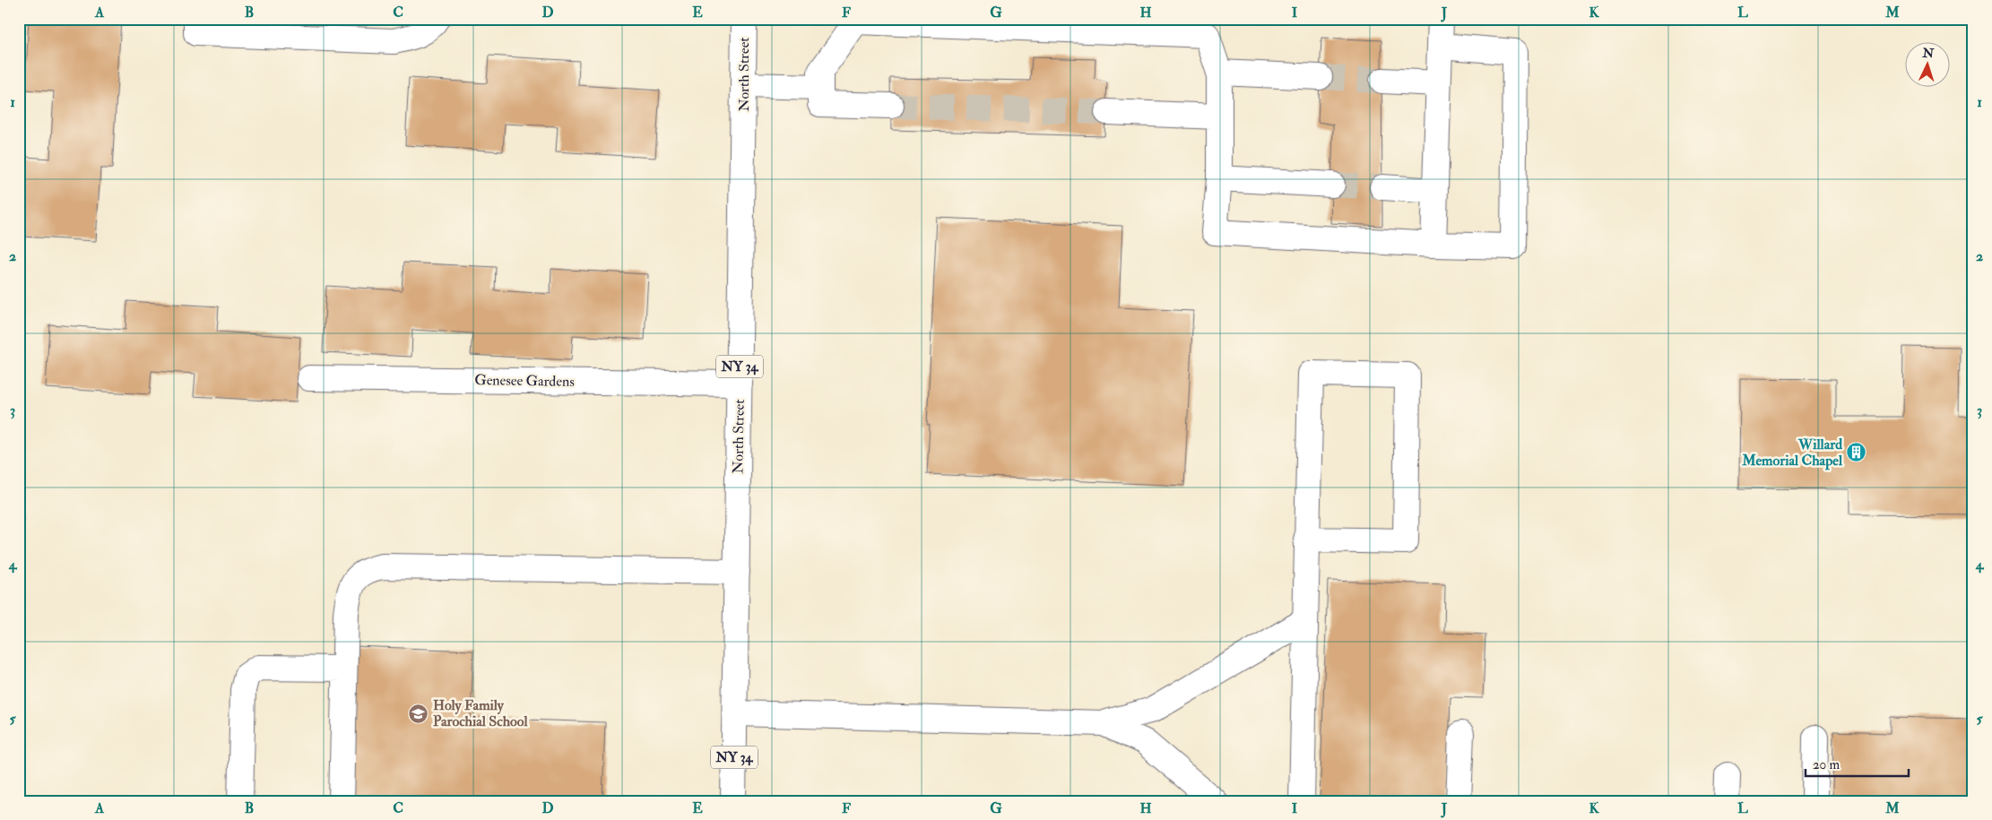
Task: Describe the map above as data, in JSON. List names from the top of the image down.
{
  "streets": {
    "main road": ["North Street", "NY 34", "Genesee Gardens"]
  },
  "crossings": [
    ["North Street", "Genesee Gardens"]
  ],
  "places": {
    "building": ["Willard Memorial Chapel"],
    "school or university": ["Holy Family Parochial School"]
  },
  "scale_bar": "20 m",
  "north": "top",
  "grid": {
    "columns": [
      "A",
      "B",
      "C",
      "D",
      "E",
      "F",
      "G",
      "H",
      "I",
      "J",
      "K",
      "L",
      "M"
    ],
    "rows": [
      "1",
      "2",
      "3",
      "4",
      "5"
    ]
  }
}
